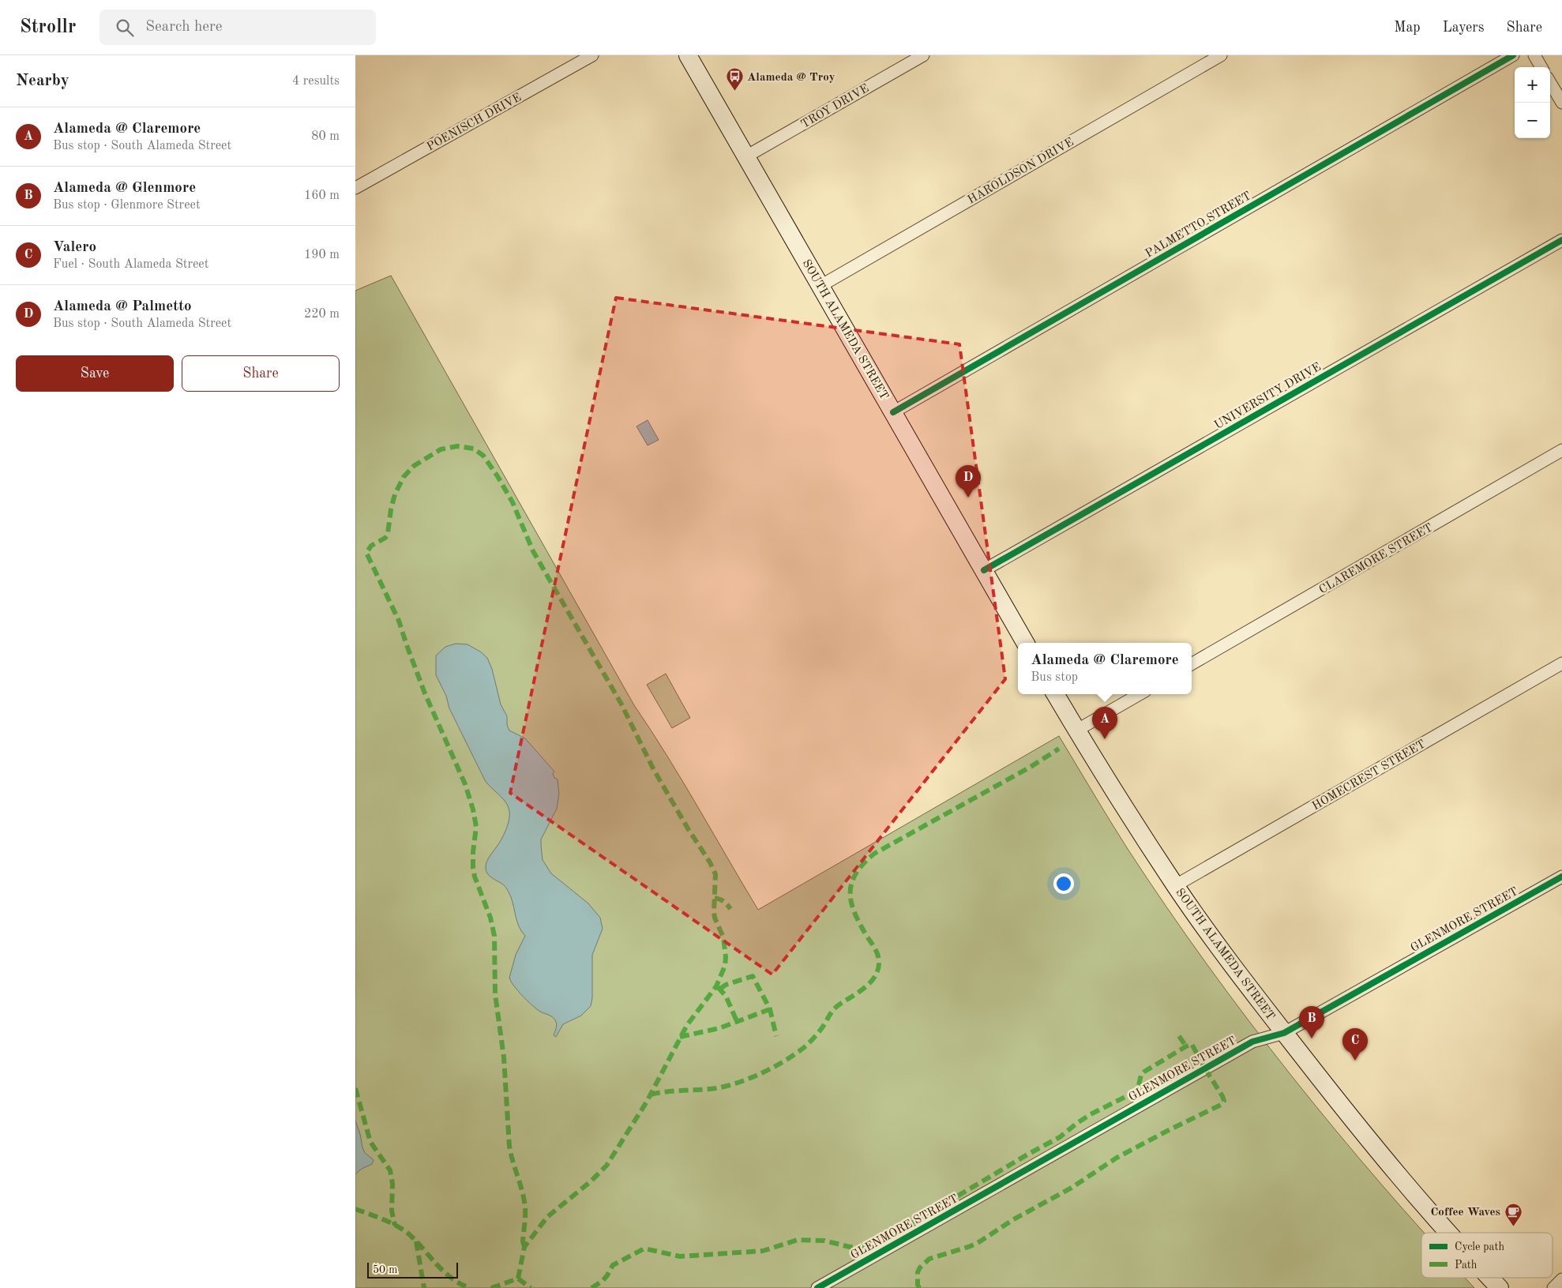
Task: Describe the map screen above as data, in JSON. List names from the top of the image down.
{
  "streets": {
    "main road": ["SOUTH ALAMEDA STREET"],
    "street": [
      "TROY DRIVE",
      "POENISCH DRIVE",
      "HAROLDSON DRIVE",
      "PALMETTO STREET",
      "UNIVERSITY DRIVE",
      "CLAREMORE STREET",
      "HOMECREST STREET",
      "GLENMORE STREET"
    ]
  },
  "crossings": [
    ["TROY DRIVE", "SOUTH ALAMEDA STREET"],
    ["HAROLDSON DRIVE", "SOUTH ALAMEDA STREET"],
    ["PALMETTO STREET", "SOUTH ALAMEDA STREET"],
    ["SOUTH ALAMEDA STREET", "UNIVERSITY DRIVE"],
    ["SOUTH ALAMEDA STREET", "HOMECREST STREET"],
    ["SOUTH ALAMEDA STREET", "GLENMORE STREET"]
  ],
  "places": {
    "bus stop": ["Alameda @ Troy"],
    "cafe": ["Coffee Waves"]
  },
  "legend": ["Cycle path", "Path"],
  "scale_bar": "50 m",
  "page": {
    "header": "Strollr",
    "search": "Search here",
    "nav": ["Map", "Layers", "Share"],
    "heading": ["Nearby", "4 results"],
    "map_buttons": ["+", "−"],
    "list": [
      {
        "mark": "A",
        "name": "Alameda @ Claremore",
        "note": "Bus stop · South Alameda Street",
        "value": "80 m"
      },
      {
        "mark": "B",
        "name": "Alameda @ Glenmore",
        "note": "Bus stop · Glenmore Street",
        "value": "160 m"
      },
      {
        "mark": "C",
        "name": "Valero",
        "note": "Fuel · South Alameda Street",
        "value": "190 m"
      },
      {
        "mark": "D",
        "name": "Alameda @ Palmetto",
        "note": "Bus stop · South Alameda Street",
        "value": "220 m"
      }
    ],
    "buttons": ["Save", "Share"],
    "pins": [
      "D",
      "A",
      "B",
      "C"
    ],
    "popup": ["Alameda @ Claremore", "Bus stop"],
    "scale": "50 m"
  }
}
